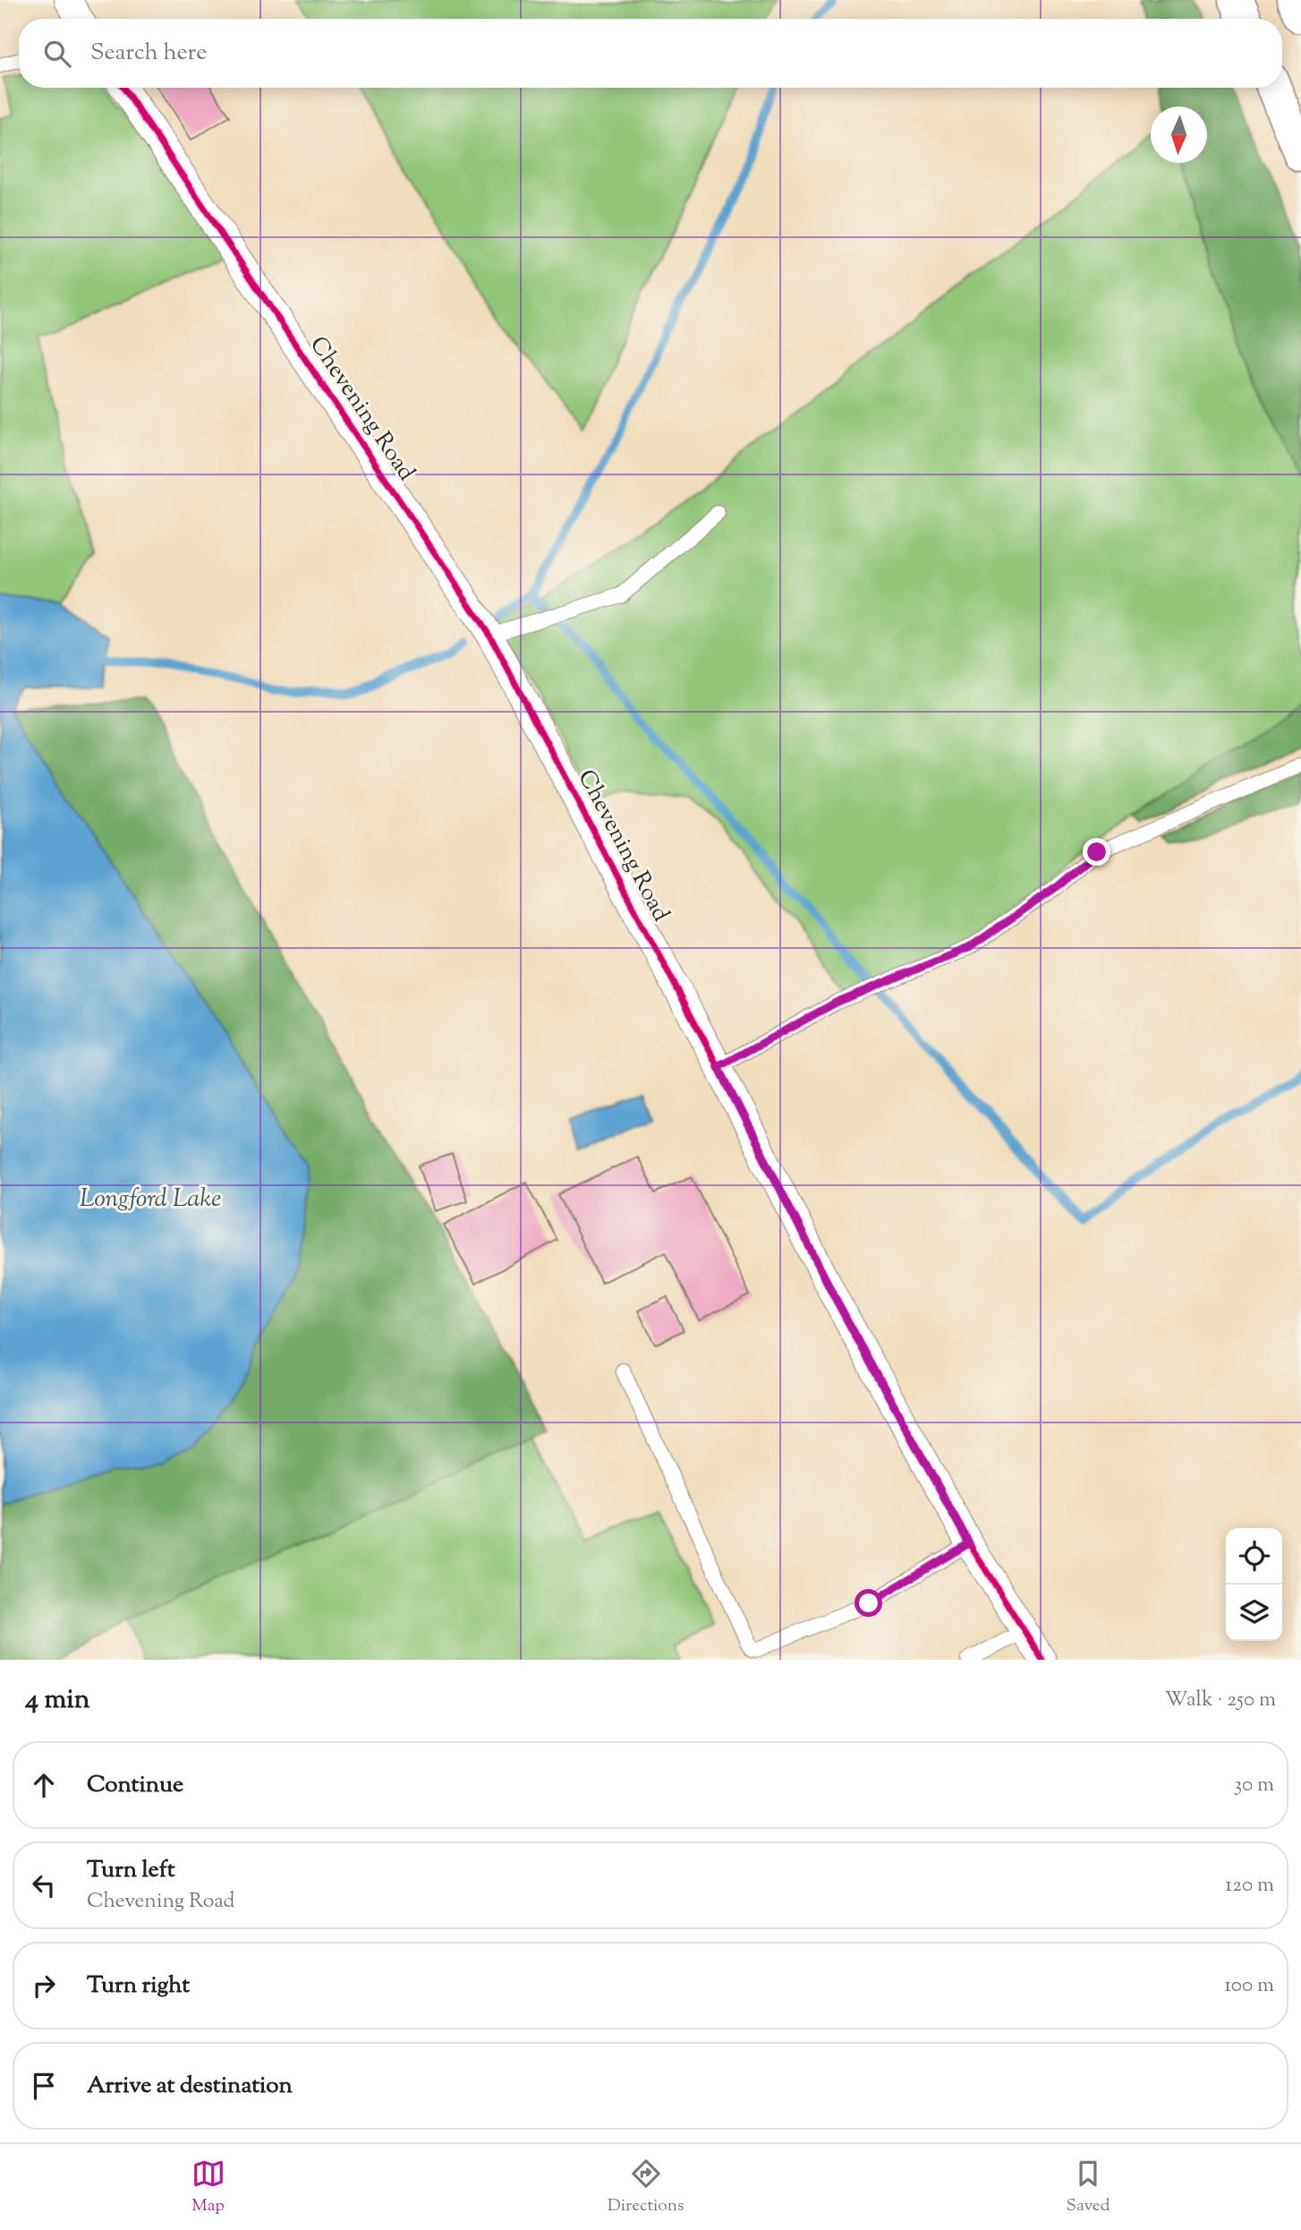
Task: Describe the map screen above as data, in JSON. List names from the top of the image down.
{
  "streets": {
    "street": ["Chevening Road"]
  },
  "water": ["Longford Lake"],
  "north": "bottom",
  "page": {
    "search": "Search here",
    "heading": ["4 min", "Walk · 250 m"],
    "list": [
      ["Continue", "30 m"],
      ["Turn left", "Chevening Road", "120 m"],
      ["Turn right", "100 m"],
      "Arrive at destination"
    ],
    "nav": ["Map", "Directions", "Saved"]
  }
}
